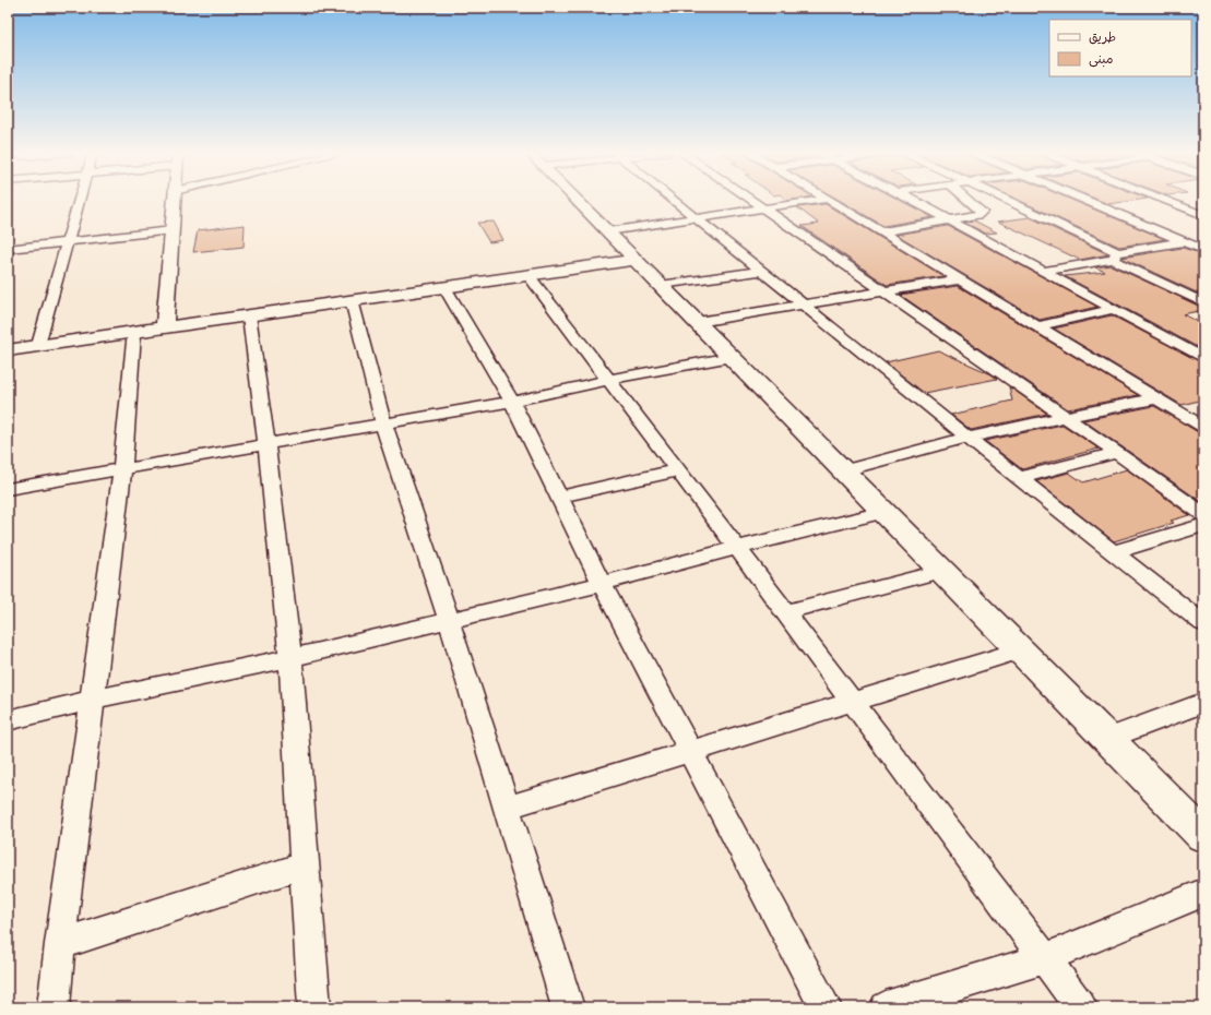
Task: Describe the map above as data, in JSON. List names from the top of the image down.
{
  "legend": ["طريق", "مبنى"]
}
